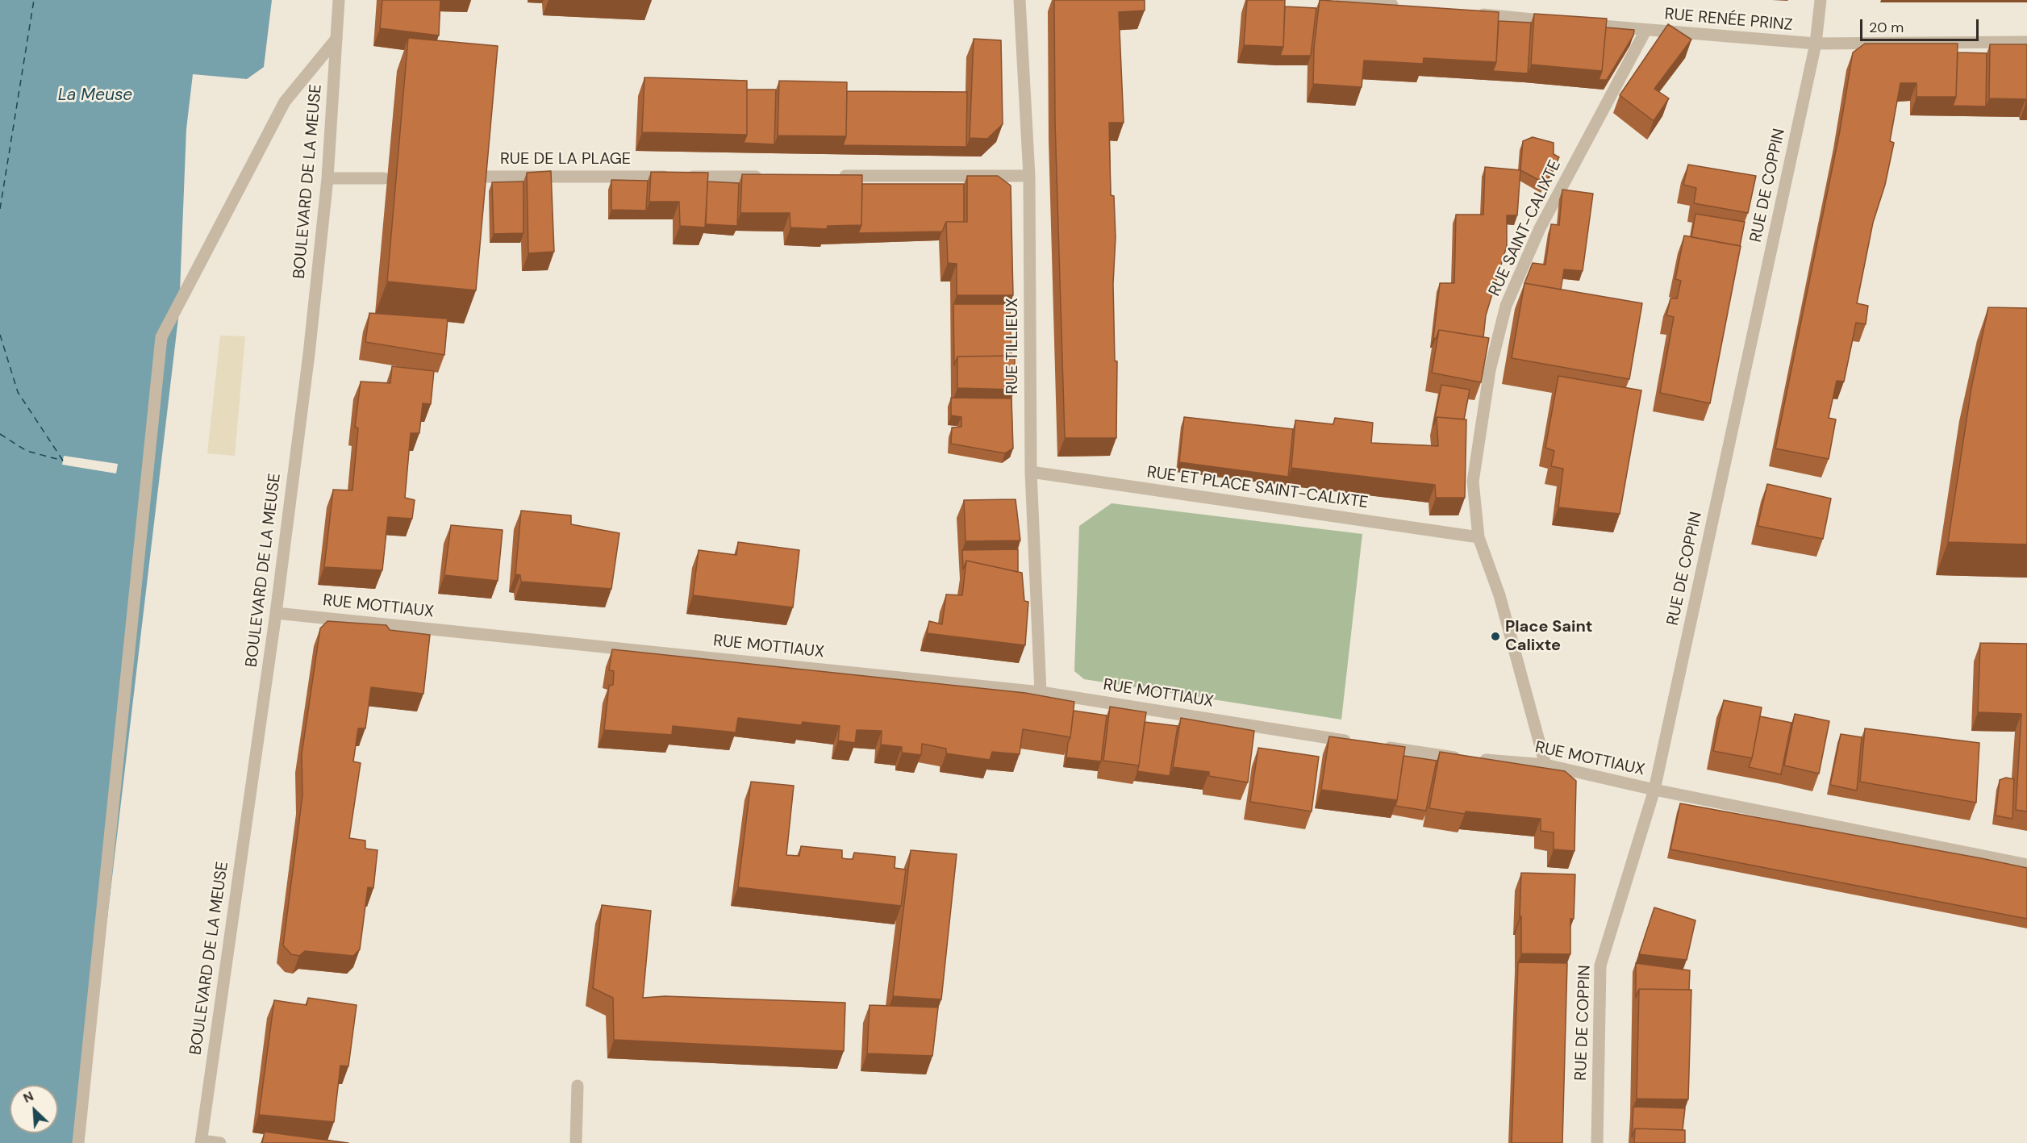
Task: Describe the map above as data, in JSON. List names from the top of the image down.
{
  "streets": {
    "street": [
      "RUE RENÉE PRINZ",
      "RUE DE LA PLAGE",
      "BOULEVARD DE LA MEUSE",
      "RUE DE COPPIN",
      "RUE SAINT-CALIXTE",
      "RUE TILLIEUX",
      "RUE ET PLACE SAINT-CALIXTE",
      "RUE MOTTIAUX"
    ]
  },
  "crossings": [
    ["RUE RENÉE PRINZ", "RUE DE COPPIN"],
    ["RUE RENÉE PRINZ", "RUE SAINT-CALIXTE"],
    ["BOULEVARD DE LA MEUSE", "RUE MOTTIAUX"],
    ["RUE DE COPPIN", "RUE MOTTIAUX"],
    ["RUE SAINT-CALIXTE", "RUE ET PLACE SAINT-CALIXTE"],
    ["RUE SAINT-CALIXTE", "RUE MOTTIAUX"],
    ["RUE TILLIEUX", "RUE ET PLACE SAINT-CALIXTE"],
    ["RUE TILLIEUX", "RUE MOTTIAUX"]
  ],
  "water": ["La Meuse"],
  "places": ["Place Saint Calixte"],
  "scale_bar": "20 m",
  "north": "top left"
}
